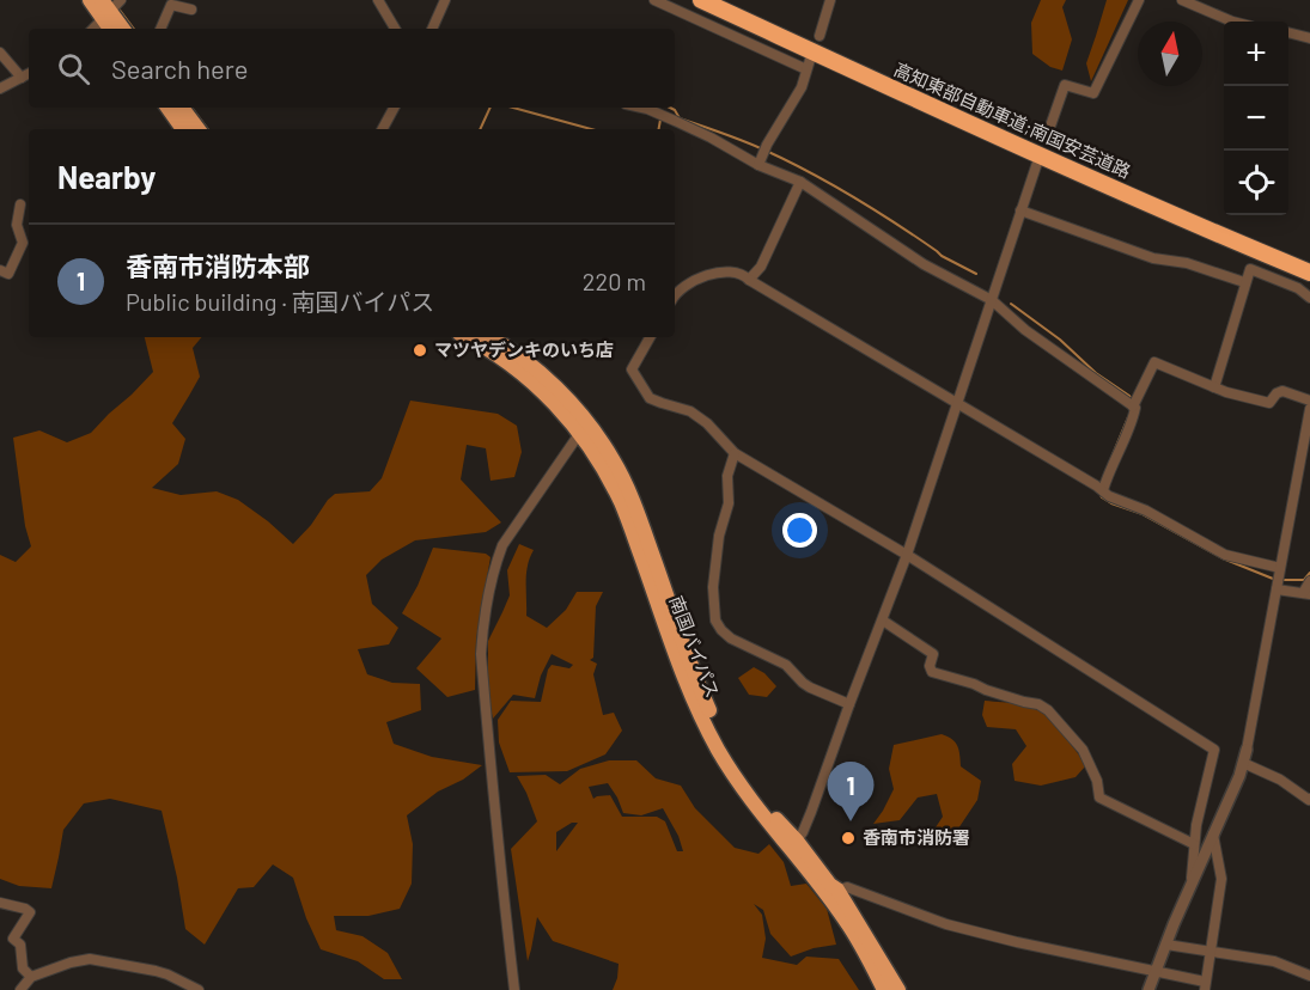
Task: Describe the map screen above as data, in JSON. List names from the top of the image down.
{
  "streets": {
    "highway": ["高知東部自動車道;南国安芸道路", "南国バイパス"]
  },
  "places": ["マツヤデンキのいち店", "香南市消防署"],
  "north": "top",
  "page": {
    "map_buttons": ["+", "−"],
    "search": "Search here",
    "heading": "Nearby",
    "list": [
      {
        "mark": "1",
        "name": "香南市消防本部",
        "note": "Public building · 南国バイパス",
        "value": "220 m"
      }
    ],
    "pins": "1"
  }
}
